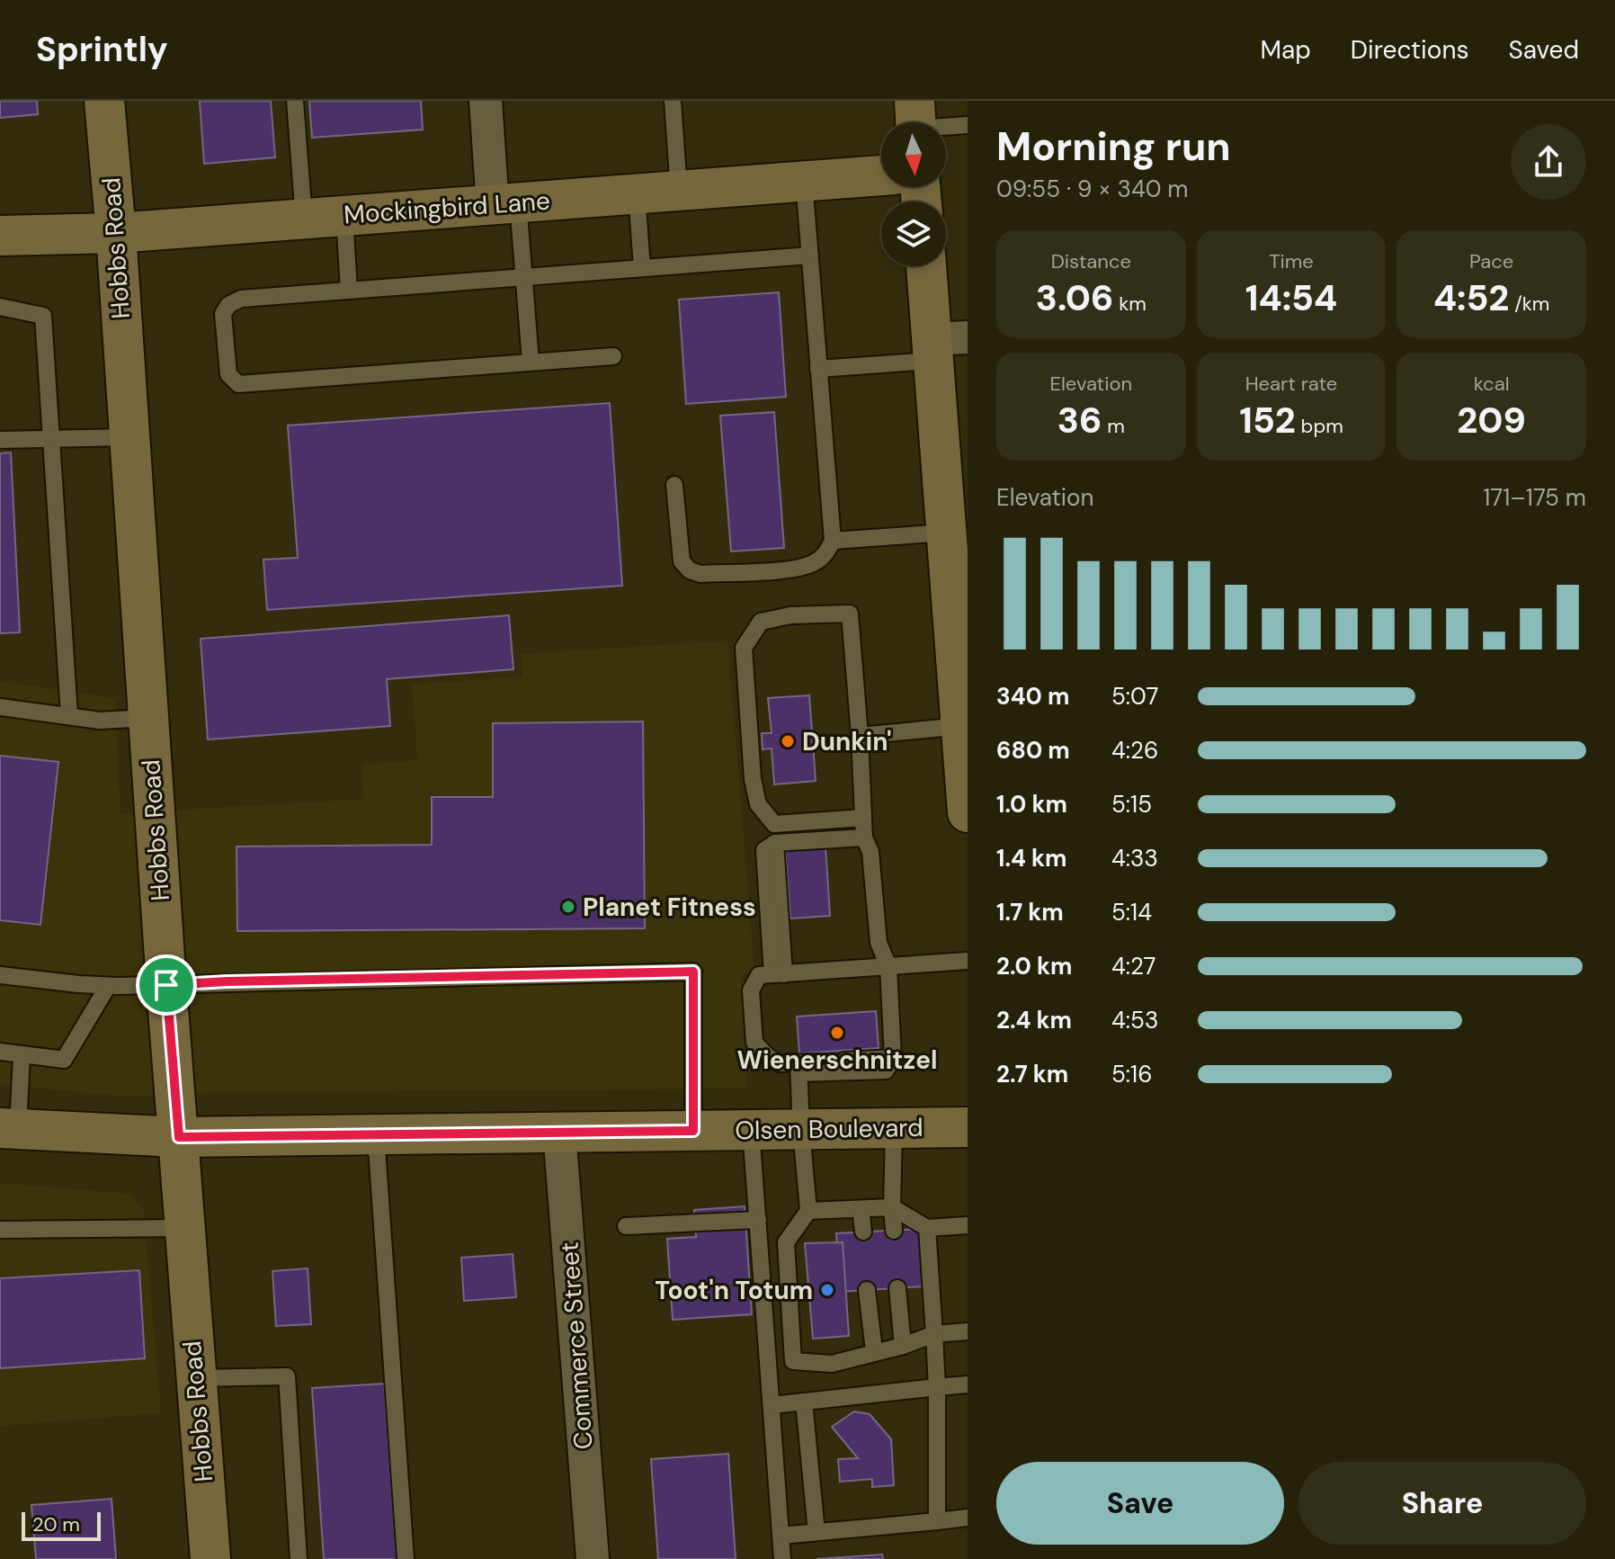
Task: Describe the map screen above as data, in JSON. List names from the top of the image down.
{
  "streets": {
    "street": [
      "Mockingbird Lane",
      "Hobbs Road",
      "Olsen Boulevard",
      "Commerce Street"
    ]
  },
  "crossings": [
    ["Mockingbird Lane", "Hobbs Road"],
    ["Hobbs Road", "Olsen Boulevard"],
    ["Olsen Boulevard", "Commerce Street"]
  ],
  "places": [
    "Dunkin'",
    "Planet Fitness",
    "Wienerschnitzel",
    "Toot'n Totum"
  ],
  "scale_bar": "20 m",
  "north": "bottom",
  "page": {
    "header": "Sprintly",
    "nav": ["Map", "Directions", "Saved"],
    "heading": ["Morning run", "09:55 · 9 × 340 m"],
    "stats": [
      ["Distance", "3.06 km"],
      ["Time", "14:54"],
      ["Pace", "4:52 /km"],
      ["Elevation", "36 m"],
      ["Heart rate", "152 bpm"],
      ["kcal", "209"]
    ],
    "chart": ["Elevation", "171–175 m"],
    "list": [
      {
        "name": "340 m",
        "note": "5:07"
      },
      {
        "name": "680 m",
        "note": "4:26"
      },
      {
        "name": "1.0 km",
        "note": "5:15"
      },
      {
        "name": "1.4 km",
        "note": "4:33"
      },
      {
        "name": "1.7 km",
        "note": "5:14"
      },
      {
        "name": "2.0 km",
        "note": "4:27"
      },
      {
        "name": "2.4 km",
        "note": "4:53"
      },
      {
        "name": "2.7 km",
        "note": "5:16"
      }
    ],
    "buttons": ["Save", "Share"],
    "scale": "20 m"
  }
}
